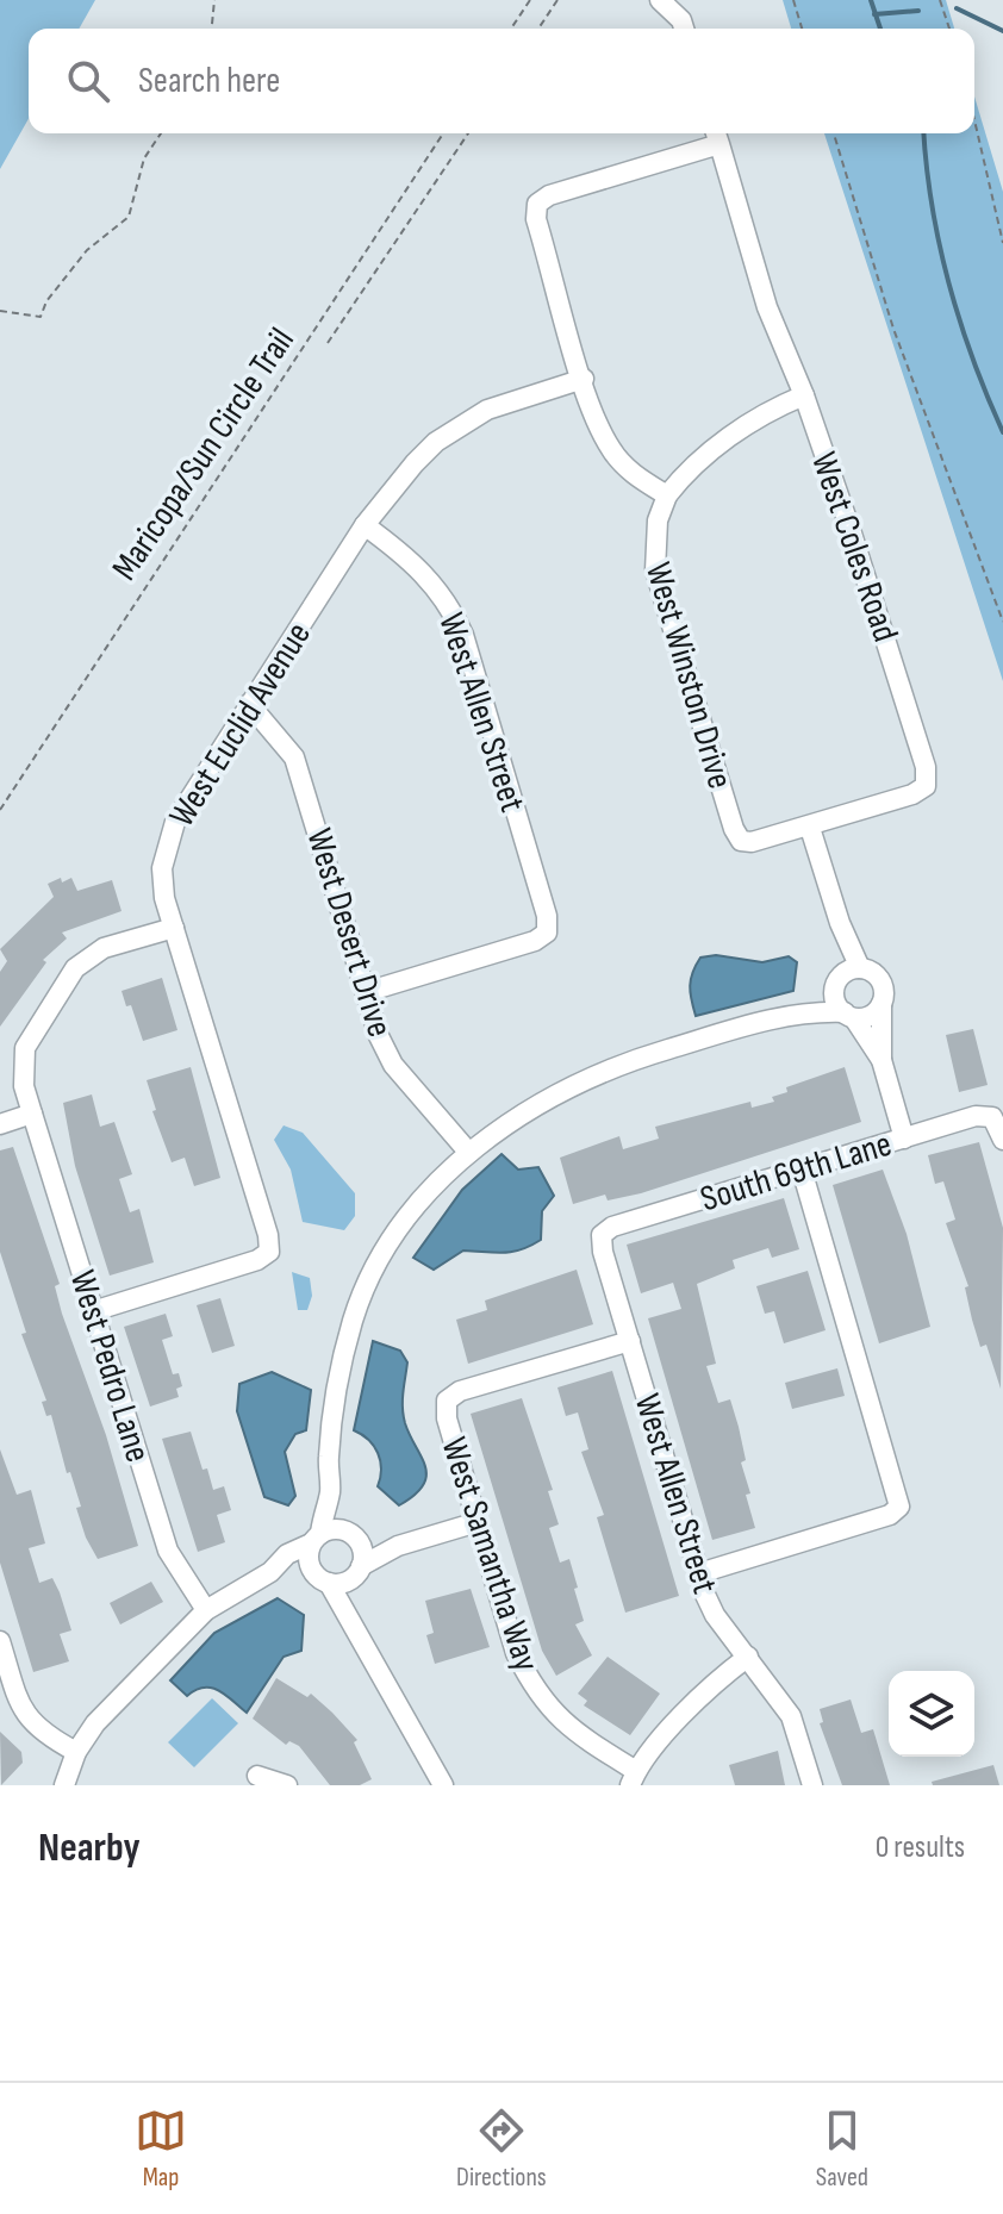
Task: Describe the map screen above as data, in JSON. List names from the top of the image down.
{
  "streets": {
    "street": [
      "West Coles Road",
      "West Winston Drive",
      "West Allen Street",
      "West Euclid Avenue",
      "West Desert Drive",
      "South 69th Lane",
      "West Pedro Lane",
      "West Samantha Way"
    ],
    "path": ["Maricopa/Sun Circle Trail"]
  },
  "crossings": [
    ["West Coles Road", "West Winston Drive"],
    ["West Allen Street", "West Euclid Avenue"],
    ["West Allen Street", "West Desert Drive"],
    ["West Allen Street", "South 69th Lane"],
    ["West Allen Street", "West Samantha Way"],
    ["West Euclid Avenue", "West Desert Drive"],
    ["West Euclid Avenue", "West Pedro Lane"]
  ],
  "page": {
    "search": "Search here",
    "heading": ["Nearby", "0 results"],
    "nav": ["Map", "Directions", "Saved"]
  }
}
